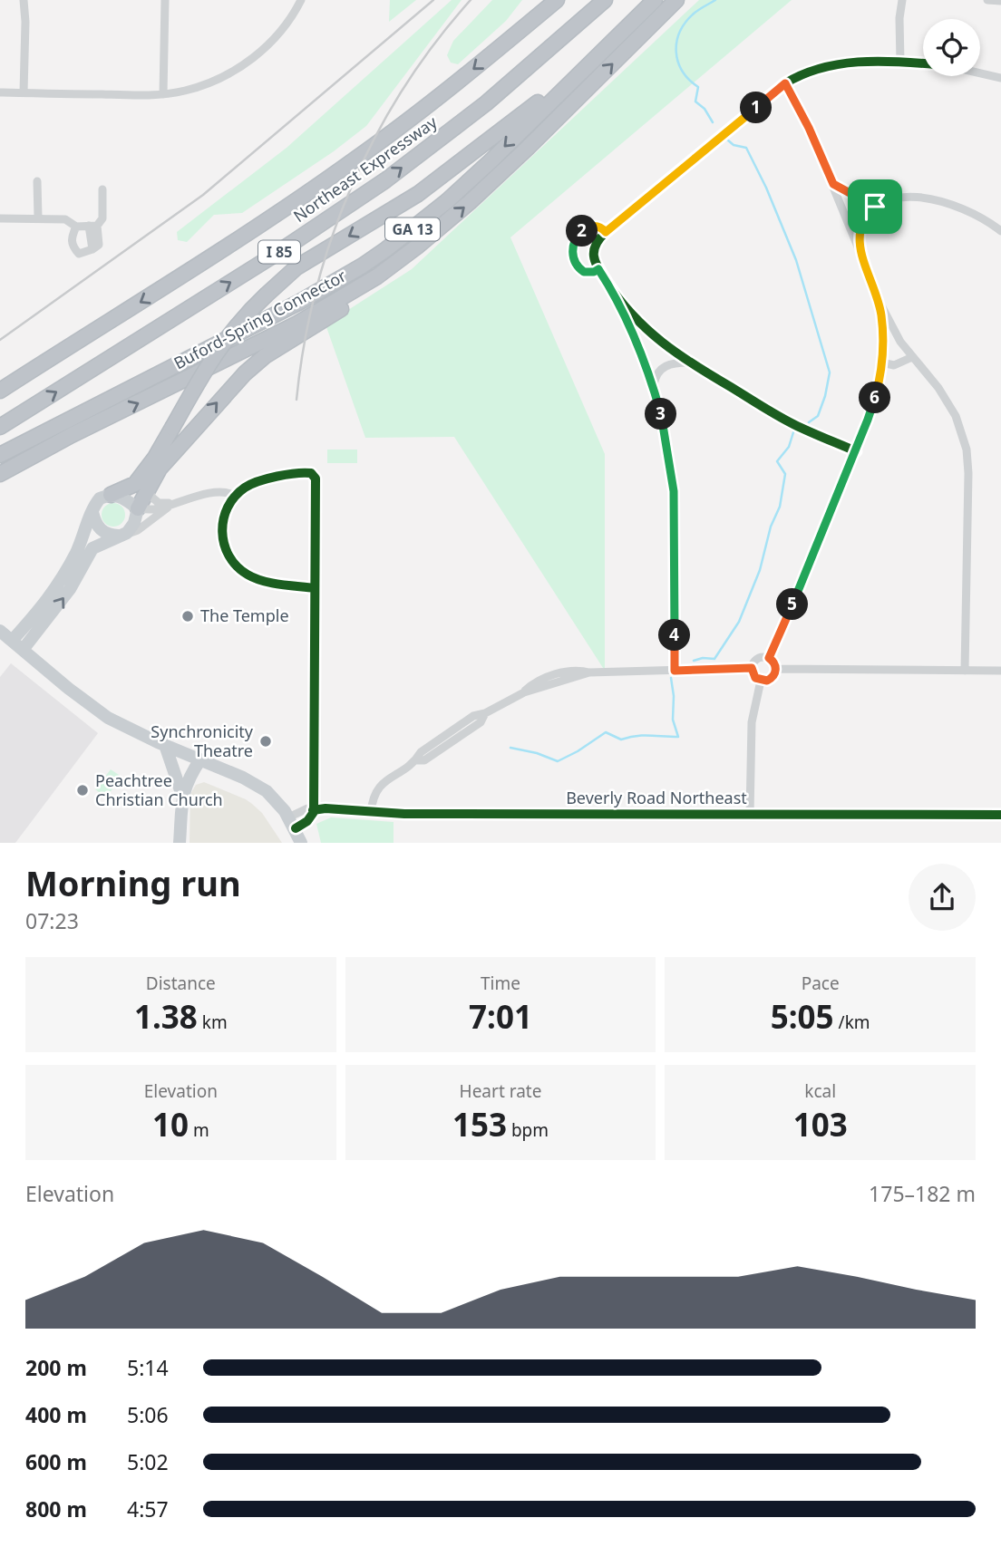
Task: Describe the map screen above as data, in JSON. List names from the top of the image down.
{
  "streets": {
    "highway": [
      "Northeast Expressway",
      "GA 13",
      "I 85",
      "Buford-Spring Connector"
    ],
    "street": ["Beverly Road Northeast"]
  },
  "places": ["The Temple", "Synchronicity Theatre", "Peachtree Christian Church"],
  "page": {
    "pins": [
      "1",
      "2",
      "6",
      "3",
      "5",
      "4"
    ],
    "heading": ["Morning run", "07:23"],
    "stats": [
      ["Distance", "1.38 km"],
      ["Time", "7:01"],
      ["Pace", "5:05 /km"],
      ["Elevation", "10 m"],
      ["Heart rate", "153 bpm"],
      ["kcal", "103"]
    ],
    "chart": ["Elevation", "175–182 m"],
    "list": [
      {
        "name": "200 m",
        "note": "5:14"
      },
      {
        "name": "400 m",
        "note": "5:06"
      },
      {
        "name": "600 m",
        "note": "5:02"
      },
      {
        "name": "800 m",
        "note": "4:57"
      }
    ]
  }
}
